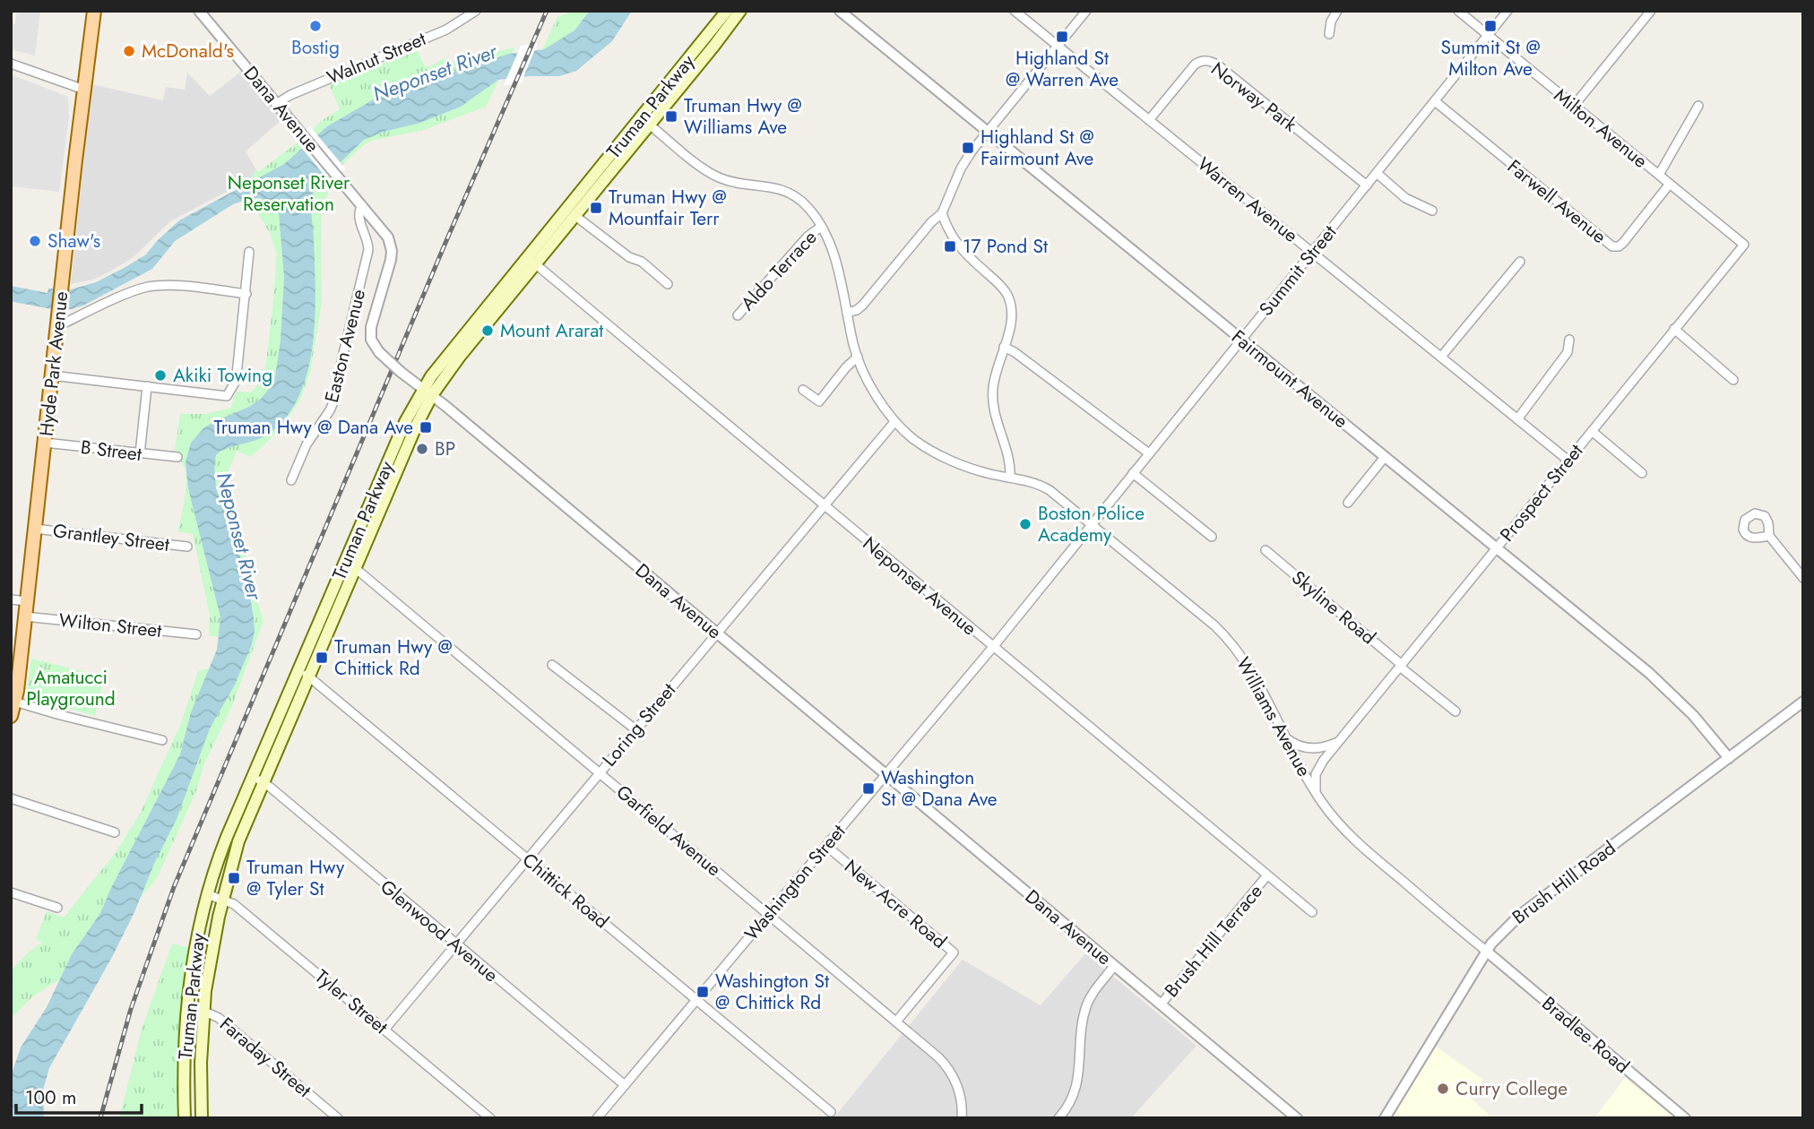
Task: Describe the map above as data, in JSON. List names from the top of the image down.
{
  "streets": {
    "main road": ["Truman Parkway", "Hyde Park Avenue"],
    "street": [
      "Walnut Street",
      "Norway Park",
      "Dana Avenue",
      "Milton Avenue",
      "Warren Avenue",
      "Farwell Avenue",
      "Aldo Terrace",
      "Summit Street",
      "Easton Avenue",
      "Fairmount Avenue",
      "B Street",
      "Prospect Street",
      "Grantley Street",
      "Neponset Avenue",
      "Skyline Road",
      "Wilton Street",
      "Williams Avenue",
      "Loring Street",
      "Garfield Avenue",
      "Washington Street",
      "Brush Hill Road",
      "Chittick Road",
      "New Acre Road",
      "Glenwood Avenue",
      "Brush Hill Terrace",
      "Tyler Street",
      "Bradlee Road",
      "Faraday Street"
    ]
  },
  "crossings": [
    ["Walnut Street", "Dana Avenue"],
    ["Norway Park", "Warren Avenue"],
    ["Norway Park", "Summit Street"],
    ["Truman Parkway", "Dana Avenue"],
    ["Truman Parkway", "Neponset Avenue"],
    ["Truman Parkway", "Williams Avenue"],
    ["Truman Parkway", "Garfield Avenue"],
    ["Truman Parkway", "Chittick Road"],
    ["Truman Parkway", "Glenwood Avenue"],
    ["Truman Parkway", "Tyler Street"],
    ["Truman Parkway", "Faraday Street"],
    ["Dana Avenue", "Easton Avenue"],
    ["Dana Avenue", "Loring Street"],
    ["Dana Avenue", "Washington Street"],
    ["Dana Avenue", "Brush Hill Terrace"],
    ["Milton Avenue", "Farwell Avenue"],
    ["Milton Avenue", "Summit Street"],
    ["Milton Avenue", "Prospect Street"],
    ["Warren Avenue", "Summit Street"],
    ["Warren Avenue", "Prospect Street"],
    ["Farwell Avenue", "Summit Street"],
    ["Aldo Terrace", "Williams Avenue"],
    ["Summit Street", "Fairmount Avenue"],
    ["Summit Street", "Neponset Avenue"],
    ["Summit Street", "Williams Avenue"],
    ["Summit Street", "Washington Street"],
    ["Hyde Park Avenue", "B Street"],
    ["Hyde Park Avenue", "Grantley Street"],
    ["Hyde Park Avenue", "Wilton Street"],
    ["Fairmount Avenue", "Prospect Street"],
    ["Fairmount Avenue", "Brush Hill Road"],
    ["Prospect Street", "Skyline Road"],
    ["Prospect Street", "Williams Avenue"],
    ["Neponset Avenue", "Loring Street"],
    ["Neponset Avenue", "Washington Street"],
    ["Neponset Avenue", "Brush Hill Terrace"],
    ["Williams Avenue", "Loring Street"],
    ["Williams Avenue", "Brush Hill Road"],
    ["Williams Avenue", "Bradlee Road"],
    ["Loring Street", "Garfield Avenue"],
    ["Loring Street", "Chittick Road"],
    ["Loring Street", "Glenwood Avenue"],
    ["Loring Street", "Tyler Street"],
    ["Garfield Avenue", "Washington Street"],
    ["Garfield Avenue", "New Acre Road"],
    ["Washington Street", "Chittick Road"],
    ["Washington Street", "New Acre Road"],
    ["Washington Street", "Glenwood Avenue"],
    ["Brush Hill Road", "Bradlee Road"]
  ],
  "water": ["Neponset River"],
  "parks": ["Neponset River Reservation", "Amatucci Playground"],
  "places": {
    "other": [
      "Bostig",
      "McDonald's",
      "Shaw's",
      "Mount Ararat",
      "Akiki Towing",
      "BP",
      "Boston Police Academy",
      "Curry College"
    ],
    "transit": [
      "Summit St @ Milton Ave",
      "Highland St @ Warren Ave",
      "Truman Hwy @ Williams Ave",
      "Highland St @ Fairmount Ave",
      "Truman Hwy @ Mountfair Terr",
      "17 Pond St",
      "Truman Hwy @ Dana Ave",
      "Truman Hwy @ Chittick Rd",
      "Washington St @ Dana Ave",
      "Truman Hwy @ Tyler St",
      "Washington St @ Chittick Rd"
    ]
  },
  "scale_bar": "100 m"
}
